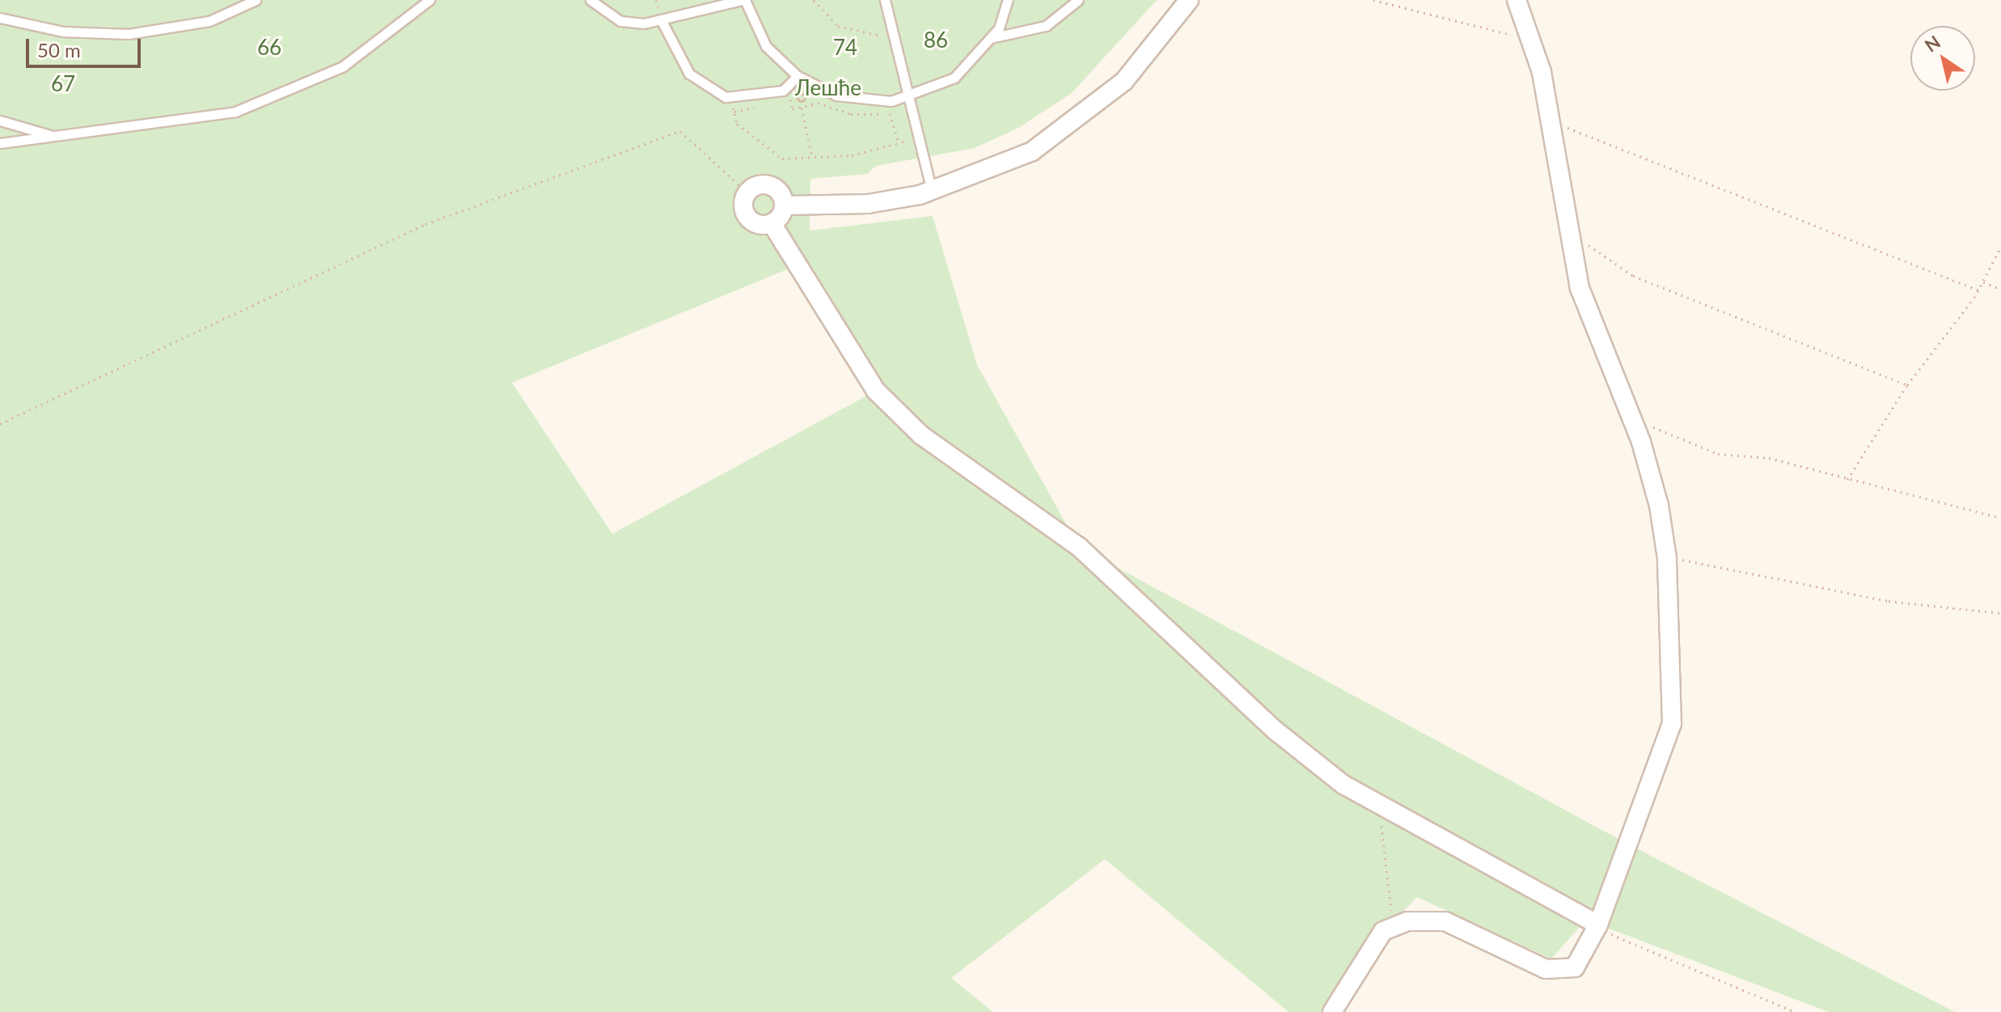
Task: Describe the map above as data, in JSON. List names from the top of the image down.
{
  "parks": [
    "86",
    "66",
    "74",
    "67",
    "Лешће"
  ],
  "scale_bar": "50 m",
  "north": "top left"
}
